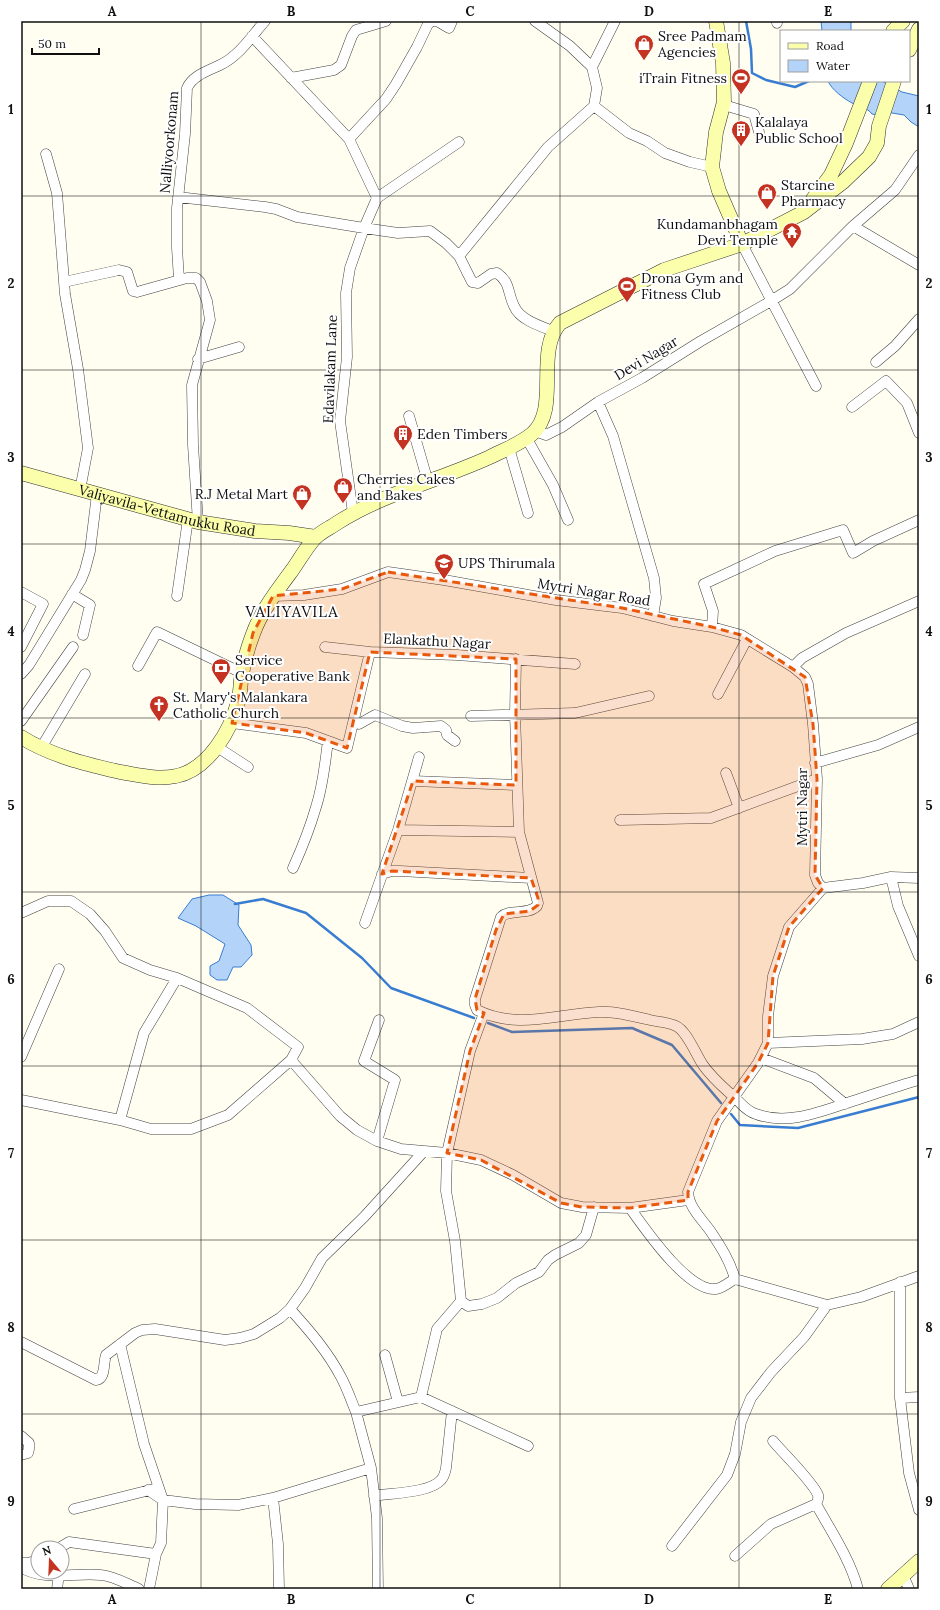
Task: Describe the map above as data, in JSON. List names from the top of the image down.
{
  "streets": {
    "main road": ["Valiyavila-Vettamukku Road"],
    "street": [
      "Nalliyoorkonam",
      "Devi Nagar",
      "Edavilakam Lane",
      "Mytri Nagar Road",
      "Elankathu Nagar",
      "Mytri Nagar"
    ]
  },
  "crossings": [
    ["Mytri Nagar Road", "Mytri Nagar"]
  ],
  "districts": ["VALIYAVILA"],
  "places": {
    "shop": [
      "Sree Padmam Agencies",
      "Starcine Pharmacy",
      "Cherries Cakes and Bakes",
      "R.J Metal Mart"
    ],
    "sports": ["iTrain Fitness", "Drona Gym and Fitness Club"],
    "building": ["Kalalaya Public School", "Eden Timbers"],
    "temple": ["Kundamanbhagam Devi Temple"],
    "school or university": ["UPS Thirumala"],
    "bank": ["Service Cooperative Bank"],
    "church": ["St. Mary's Malankara Catholic Church"]
  },
  "legend": ["Road", "Water"],
  "scale_bar": "50 m",
  "north": "top",
  "grid": {
    "columns": [
      "A",
      "B",
      "C",
      "D",
      "E"
    ],
    "rows": [
      "1",
      "2",
      "3",
      "4",
      "5",
      "6",
      "7",
      "8",
      "9"
    ]
  }
}
